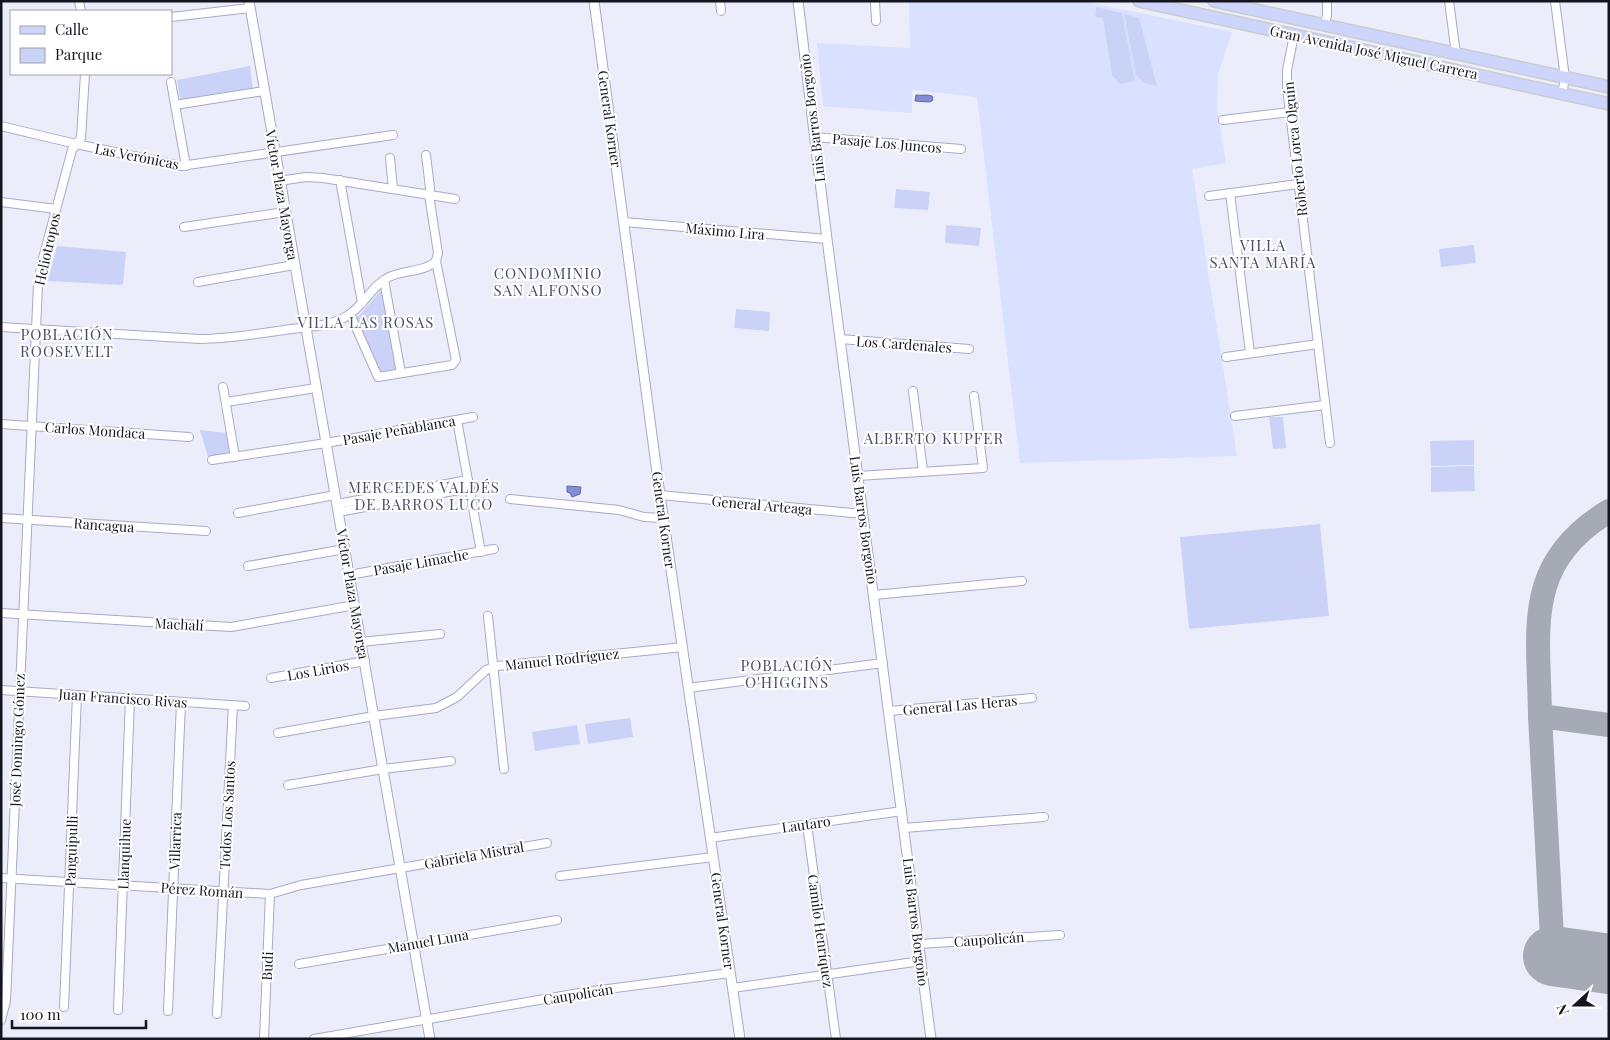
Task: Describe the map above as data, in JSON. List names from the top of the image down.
{
  "streets": {
    "main road": ["Gran Avenida José Miguel Carrera"],
    "street": [
      "Luis Barros Borgoño",
      "General Korner",
      "Pasaje Los Juncos",
      "Roberto Lorca Olguín",
      "Las Verónicas",
      "Víctor Plaza Mayorga",
      "Máximo Lira",
      "Heliotropos",
      "Los Cardenales",
      "Carlos Mondaca",
      "Pasaje Peñablanca",
      "General Arteaga",
      "Rancagua",
      "Pasaje Limache",
      "Machalí",
      "Manuel Rodríguez",
      "Los Lirios",
      "Juan Francisco Rivas",
      "General Las Heras",
      "José Domingo Gómez",
      "Todos Los Santos",
      "Lautaro",
      "Villarrica",
      "Panguipulli",
      "Llanquihue",
      "Gabriela Mistral",
      "Pérez Román",
      "Camilo Henríquez",
      "Caupolicán",
      "Manuel Luna",
      "Budi"
    ]
  },
  "crossings": [
    ["Gran Avenida José Miguel Carrera", "Roberto Lorca Olguín"],
    ["Luis Barros Borgoño", "Pasaje Los Juncos"],
    ["Luis Barros Borgoño", "Máximo Lira"],
    ["Luis Barros Borgoño", "Los Cardenales"],
    ["Luis Barros Borgoño", "General Arteaga"],
    ["Luis Barros Borgoño", "General Las Heras"],
    ["Luis Barros Borgoño", "Lautaro"],
    ["Luis Barros Borgoño", "Caupolicán"],
    ["General Korner", "Máximo Lira"],
    ["General Korner", "General Arteaga"],
    ["General Korner", "Manuel Rodríguez"],
    ["General Korner", "Lautaro"],
    ["General Korner", "Caupolicán"],
    ["Las Verónicas", "Víctor Plaza Mayorga"],
    ["Las Verónicas", "Heliotropos"],
    ["Víctor Plaza Mayorga", "Pasaje Peñablanca"],
    ["Víctor Plaza Mayorga", "Pasaje Limache"],
    ["Víctor Plaza Mayorga", "Machalí"],
    ["Víctor Plaza Mayorga", "Manuel Rodríguez"],
    ["Víctor Plaza Mayorga", "Los Lirios"],
    ["Víctor Plaza Mayorga", "Gabriela Mistral"],
    ["Víctor Plaza Mayorga", "Pérez Román"],
    ["Víctor Plaza Mayorga", "Caupolicán"],
    ["Víctor Plaza Mayorga", "Manuel Luna"],
    ["Heliotropos", "Carlos Mondaca"],
    ["Heliotropos", "Rancagua"],
    ["Heliotropos", "José Domingo Gómez"],
    ["Rancagua", "José Domingo Gómez"],
    ["Machalí", "José Domingo Gómez"],
    ["Juan Francisco Rivas", "José Domingo Gómez"],
    ["Juan Francisco Rivas", "Todos Los Santos"],
    ["Juan Francisco Rivas", "Villarrica"],
    ["Juan Francisco Rivas", "Panguipulli"],
    ["Juan Francisco Rivas", "Llanquihue"],
    ["José Domingo Gómez", "Pérez Román"],
    ["Todos Los Santos", "Pérez Román"],
    ["Lautaro", "Camilo Henríquez"],
    ["Villarrica", "Pérez Román"],
    ["Panguipulli", "Pérez Román"],
    ["Llanquihue", "Pérez Román"],
    ["Gabriela Mistral", "Pérez Román"],
    ["Pérez Román", "Budi"]
  ],
  "districts": [
    "VILLA SANTA MARÍA",
    "CONDOMINIO SAN ALFONSO",
    "VILLA LAS ROSAS",
    "POBLACIÓN ROOSEVELT",
    "ALBERTO KUPFER",
    "MERCEDES VALDÉS DE BARROS LUCO",
    "POBLACIÓN O'HIGGINS"
  ],
  "legend": ["Calle", "Parque"],
  "scale_bar": "100 m",
  "north": "left"
}
